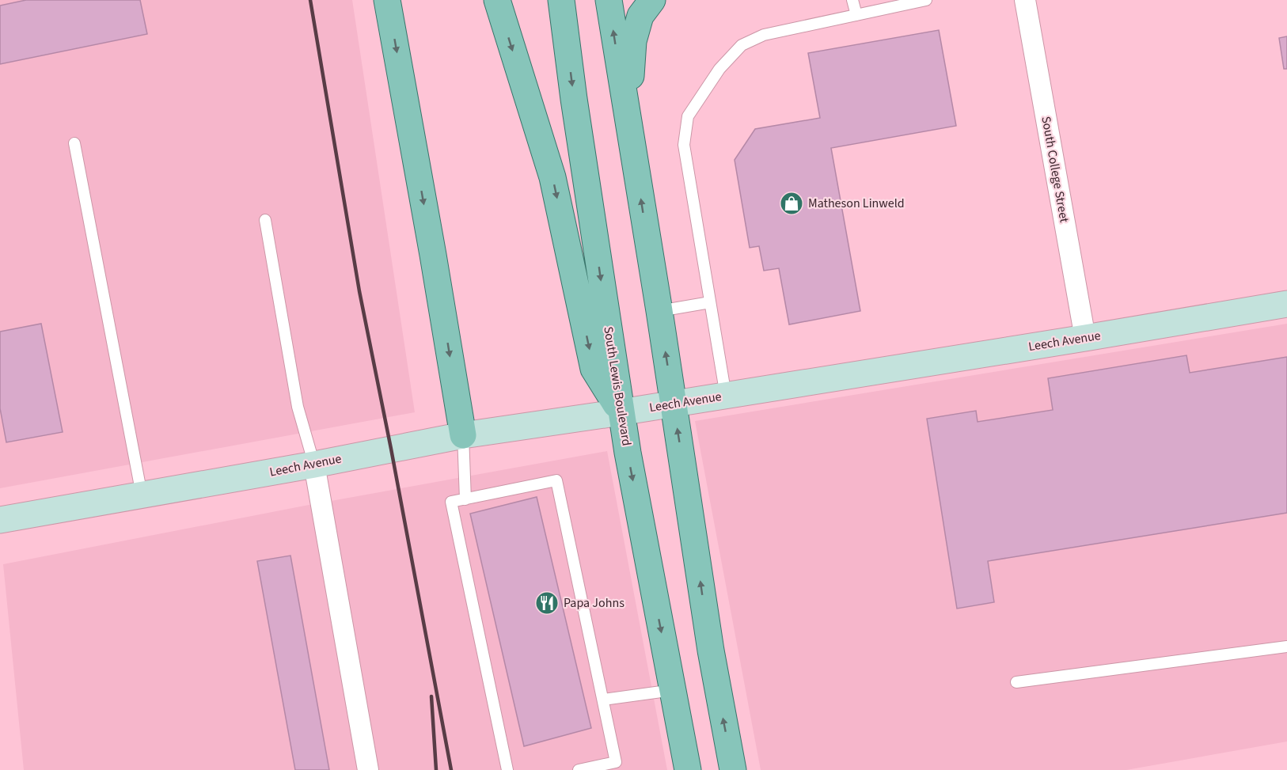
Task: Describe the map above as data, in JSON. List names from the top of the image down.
{
  "streets": {
    "main road": ["Leech Avenue", "South Lewis Boulevard"],
    "street": ["South College Street"]
  },
  "crossings": [
    ["South College Street", "Leech Avenue"],
    ["Leech Avenue", "South Lewis Boulevard"]
  ],
  "places": {
    "shop": ["Matheson Linweld"],
    "restaurant": ["Papa Johns"]
  }
}
